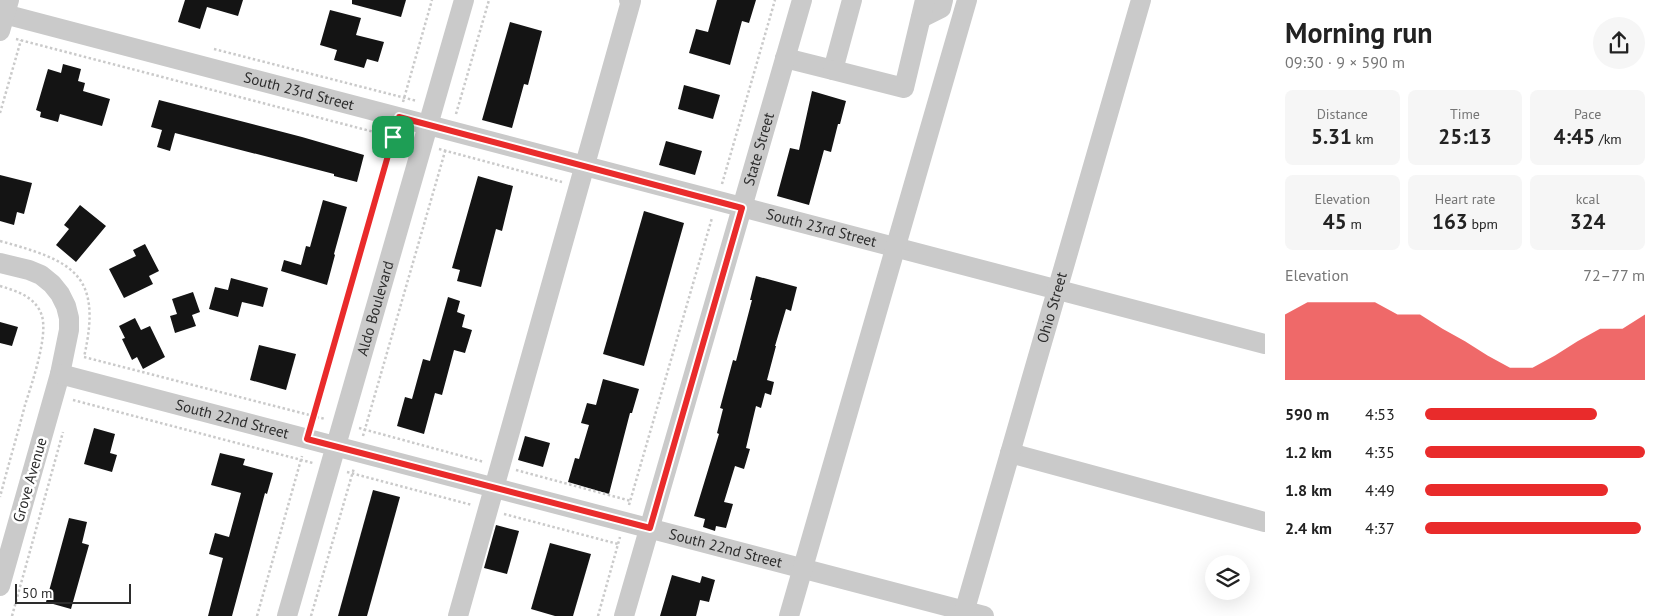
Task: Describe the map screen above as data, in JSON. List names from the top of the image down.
{
  "streets": {
    "street": [
      "South 23rd Street",
      "State Street",
      "Aldo Boulevard",
      "Ohio Street",
      "South 22nd Street",
      "Grove Avenue"
    ]
  },
  "crossings": [
    ["South 23rd Street", "State Street"],
    ["South 23rd Street", "Aldo Boulevard"],
    ["South 23rd Street", "Ohio Street"],
    ["State Street", "South 22nd Street"],
    ["Aldo Boulevard", "South 22nd Street"],
    ["Ohio Street", "South 22nd Street"],
    ["South 22nd Street", "Grove Avenue"]
  ],
  "scale_bar": "50 m",
  "page": {
    "heading": ["Morning run", "09:30 · 9 × 590 m"],
    "stats": [
      ["Distance", "5.31 km"],
      ["Time", "25:13"],
      ["Pace", "4:45 /km"],
      ["Elevation", "45 m"],
      ["Heart rate", "163 bpm"],
      ["kcal", "324"]
    ],
    "chart": ["Elevation", "72–77 m"],
    "list": [
      {
        "name": "590 m",
        "note": "4:53"
      },
      {
        "name": "1.2 km",
        "note": "4:35"
      },
      {
        "name": "1.8 km",
        "note": "4:49"
      },
      {
        "name": "2.4 km",
        "note": "4:37"
      }
    ],
    "scale": "50 m"
  }
}
